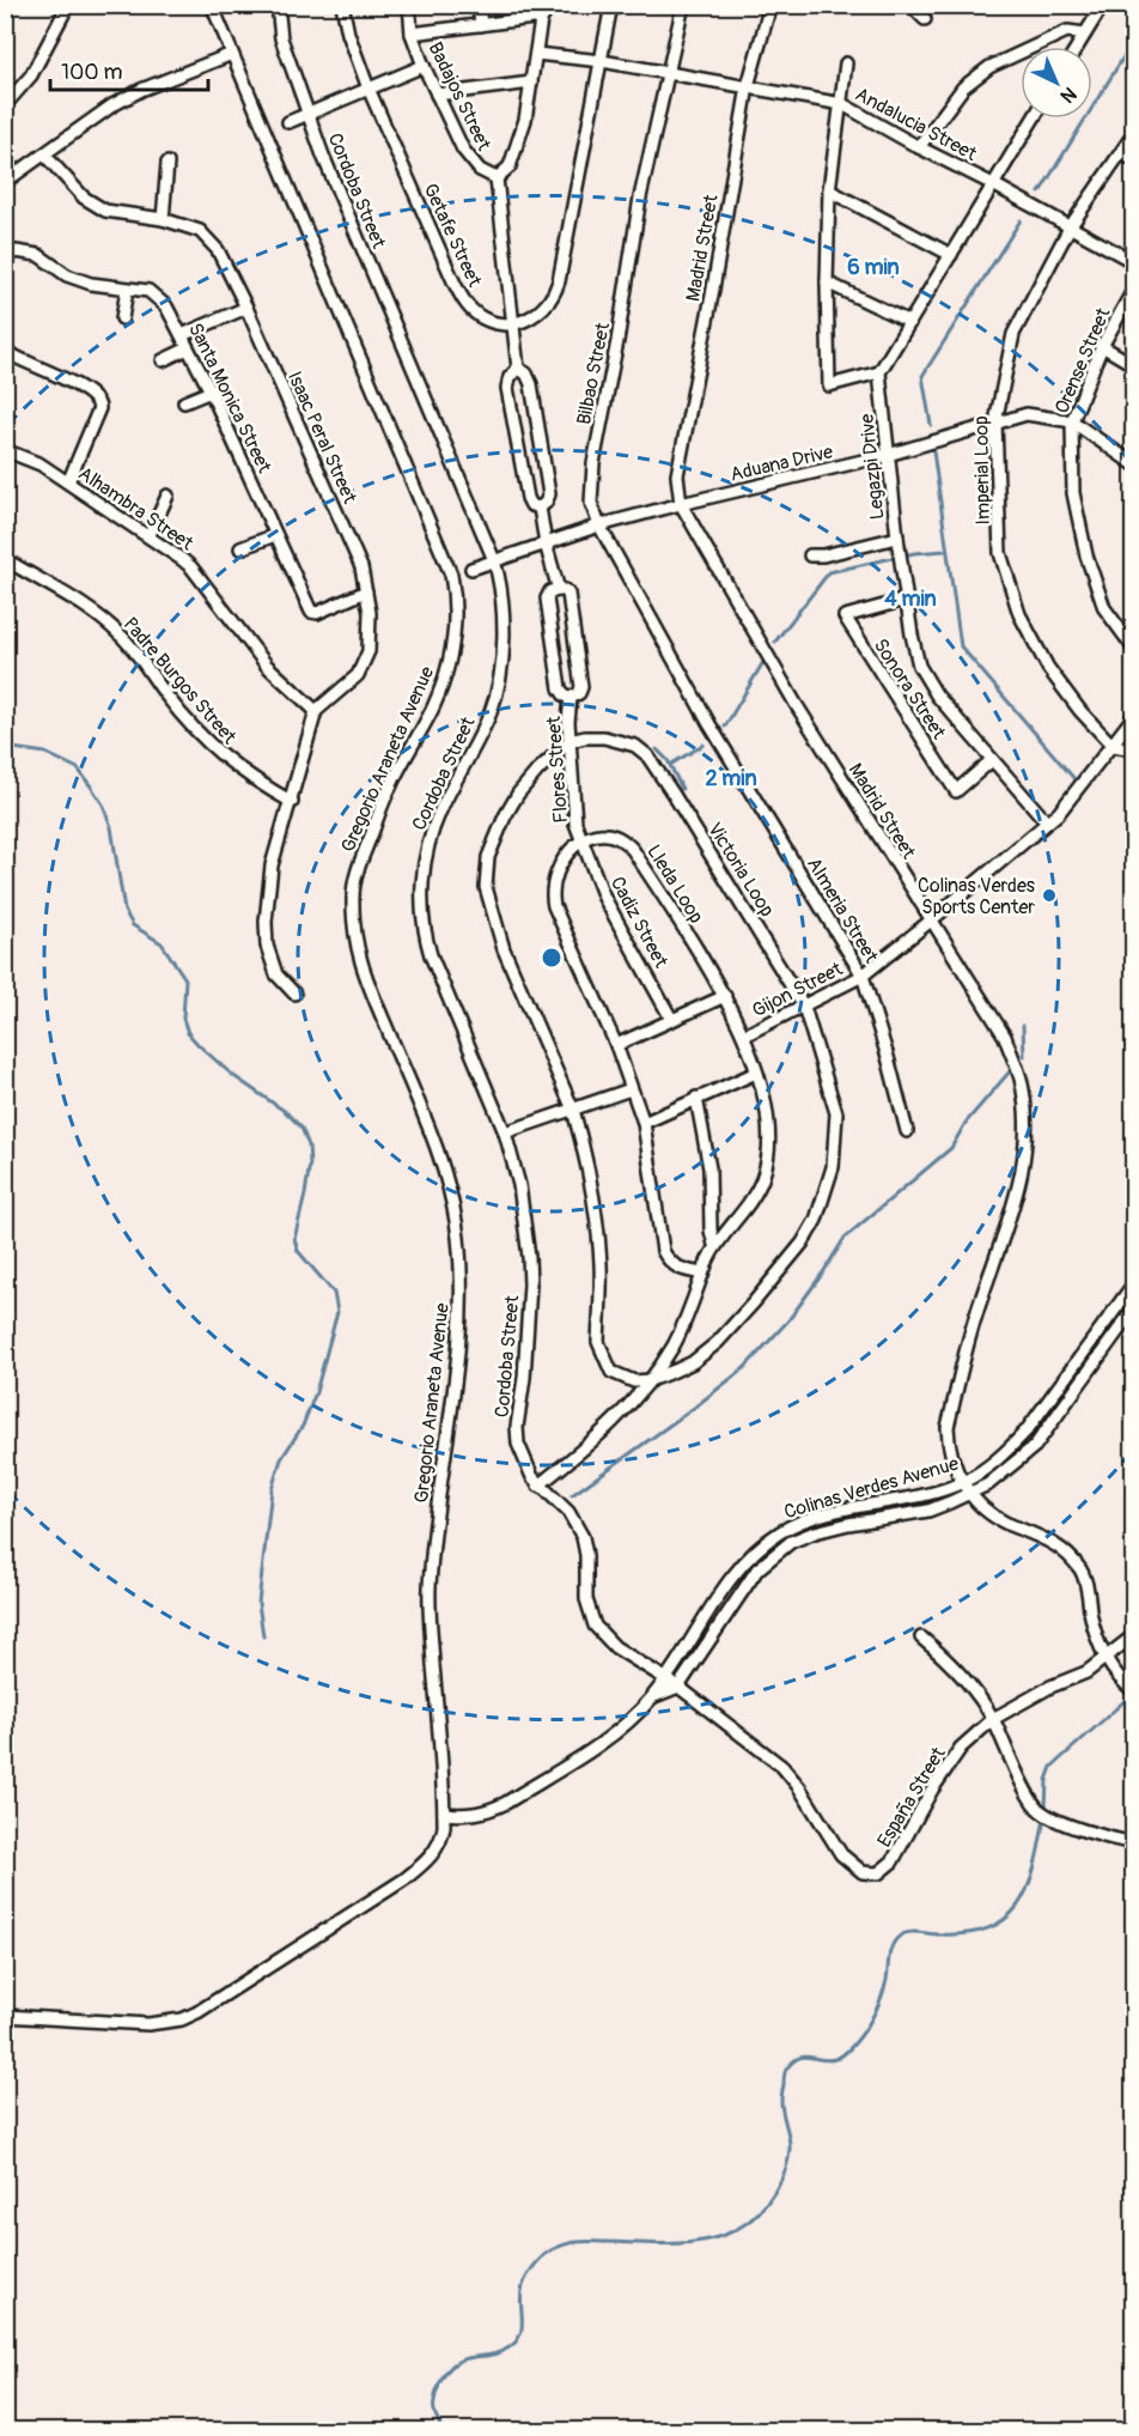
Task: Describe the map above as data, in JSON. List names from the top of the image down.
{
  "streets": {
    "street": [
      "Badajos Street",
      "Andalucia Street",
      "Cordoba Street",
      "Getafe Street",
      "Madrid Street",
      "Orense Street",
      "Bilbao Street",
      "Santa Monica Street",
      "Isaac Peral Street",
      "Aduana Drive",
      "Legazpi Drive",
      "Imperial Loop",
      "Alhambra Street",
      "Padre Burgos Street",
      "Sonora Street",
      "Gregorio Araneta Avenue",
      "Flores Street",
      "Victoria Loop",
      "Lleda Loop",
      "Almeria Street",
      "Cadiz Street",
      "Gijon Street",
      "Colinas Verdes Avenue",
      "España Street"
    ]
  },
  "crossings": [
    ["Badajos Street", "Andalucia Street"],
    ["Andalucia Street", "Madrid Street"],
    ["Andalucia Street", "Bilbao Street"],
    ["Andalucia Street", "Imperial Loop"],
    ["Cordoba Street", "Aduana Drive"],
    ["Cordoba Street", "Lleda Loop"],
    ["Cordoba Street", "Colinas Verdes Avenue"],
    ["Cordoba Street", "España Street"],
    ["Madrid Street", "Aduana Drive"],
    ["Madrid Street", "Gijon Street"],
    ["Madrid Street", "Colinas Verdes Avenue"],
    ["Madrid Street", "España Street"],
    ["Orense Street", "Aduana Drive"],
    ["Bilbao Street", "Aduana Drive"],
    ["Bilbao Street", "Almeria Street"],
    ["Santa Monica Street", "Isaac Peral Street"],
    ["Isaac Peral Street", "Alhambra Street"],
    ["Aduana Drive", "Legazpi Drive"],
    ["Aduana Drive", "Imperial Loop"],
    ["Aduana Drive", "Flores Street"],
    ["Legazpi Drive", "Sonora Street"],
    ["Legazpi Drive", "Gijon Street"],
    ["Imperial Loop", "Gijon Street"],
    ["Gregorio Araneta Avenue", "Colinas Verdes Avenue"],
    ["Flores Street", "Victoria Loop"],
    ["Flores Street", "Lleda Loop"],
    ["Flores Street", "Cadiz Street"],
    ["Victoria Loop", "Lleda Loop"],
    ["Victoria Loop", "Gijon Street"],
    ["Lleda Loop", "Cadiz Street"],
    ["Lleda Loop", "Gijon Street"],
    ["Almeria Street", "Gijon Street"],
    ["Colinas Verdes Avenue", "España Street"]
  ],
  "places": ["Colinas Verdes Sports Center"],
  "scale_bar": "100 m",
  "north": "bottom right",
  "rings": ["6 min", "4 min", "2 min"]
}
